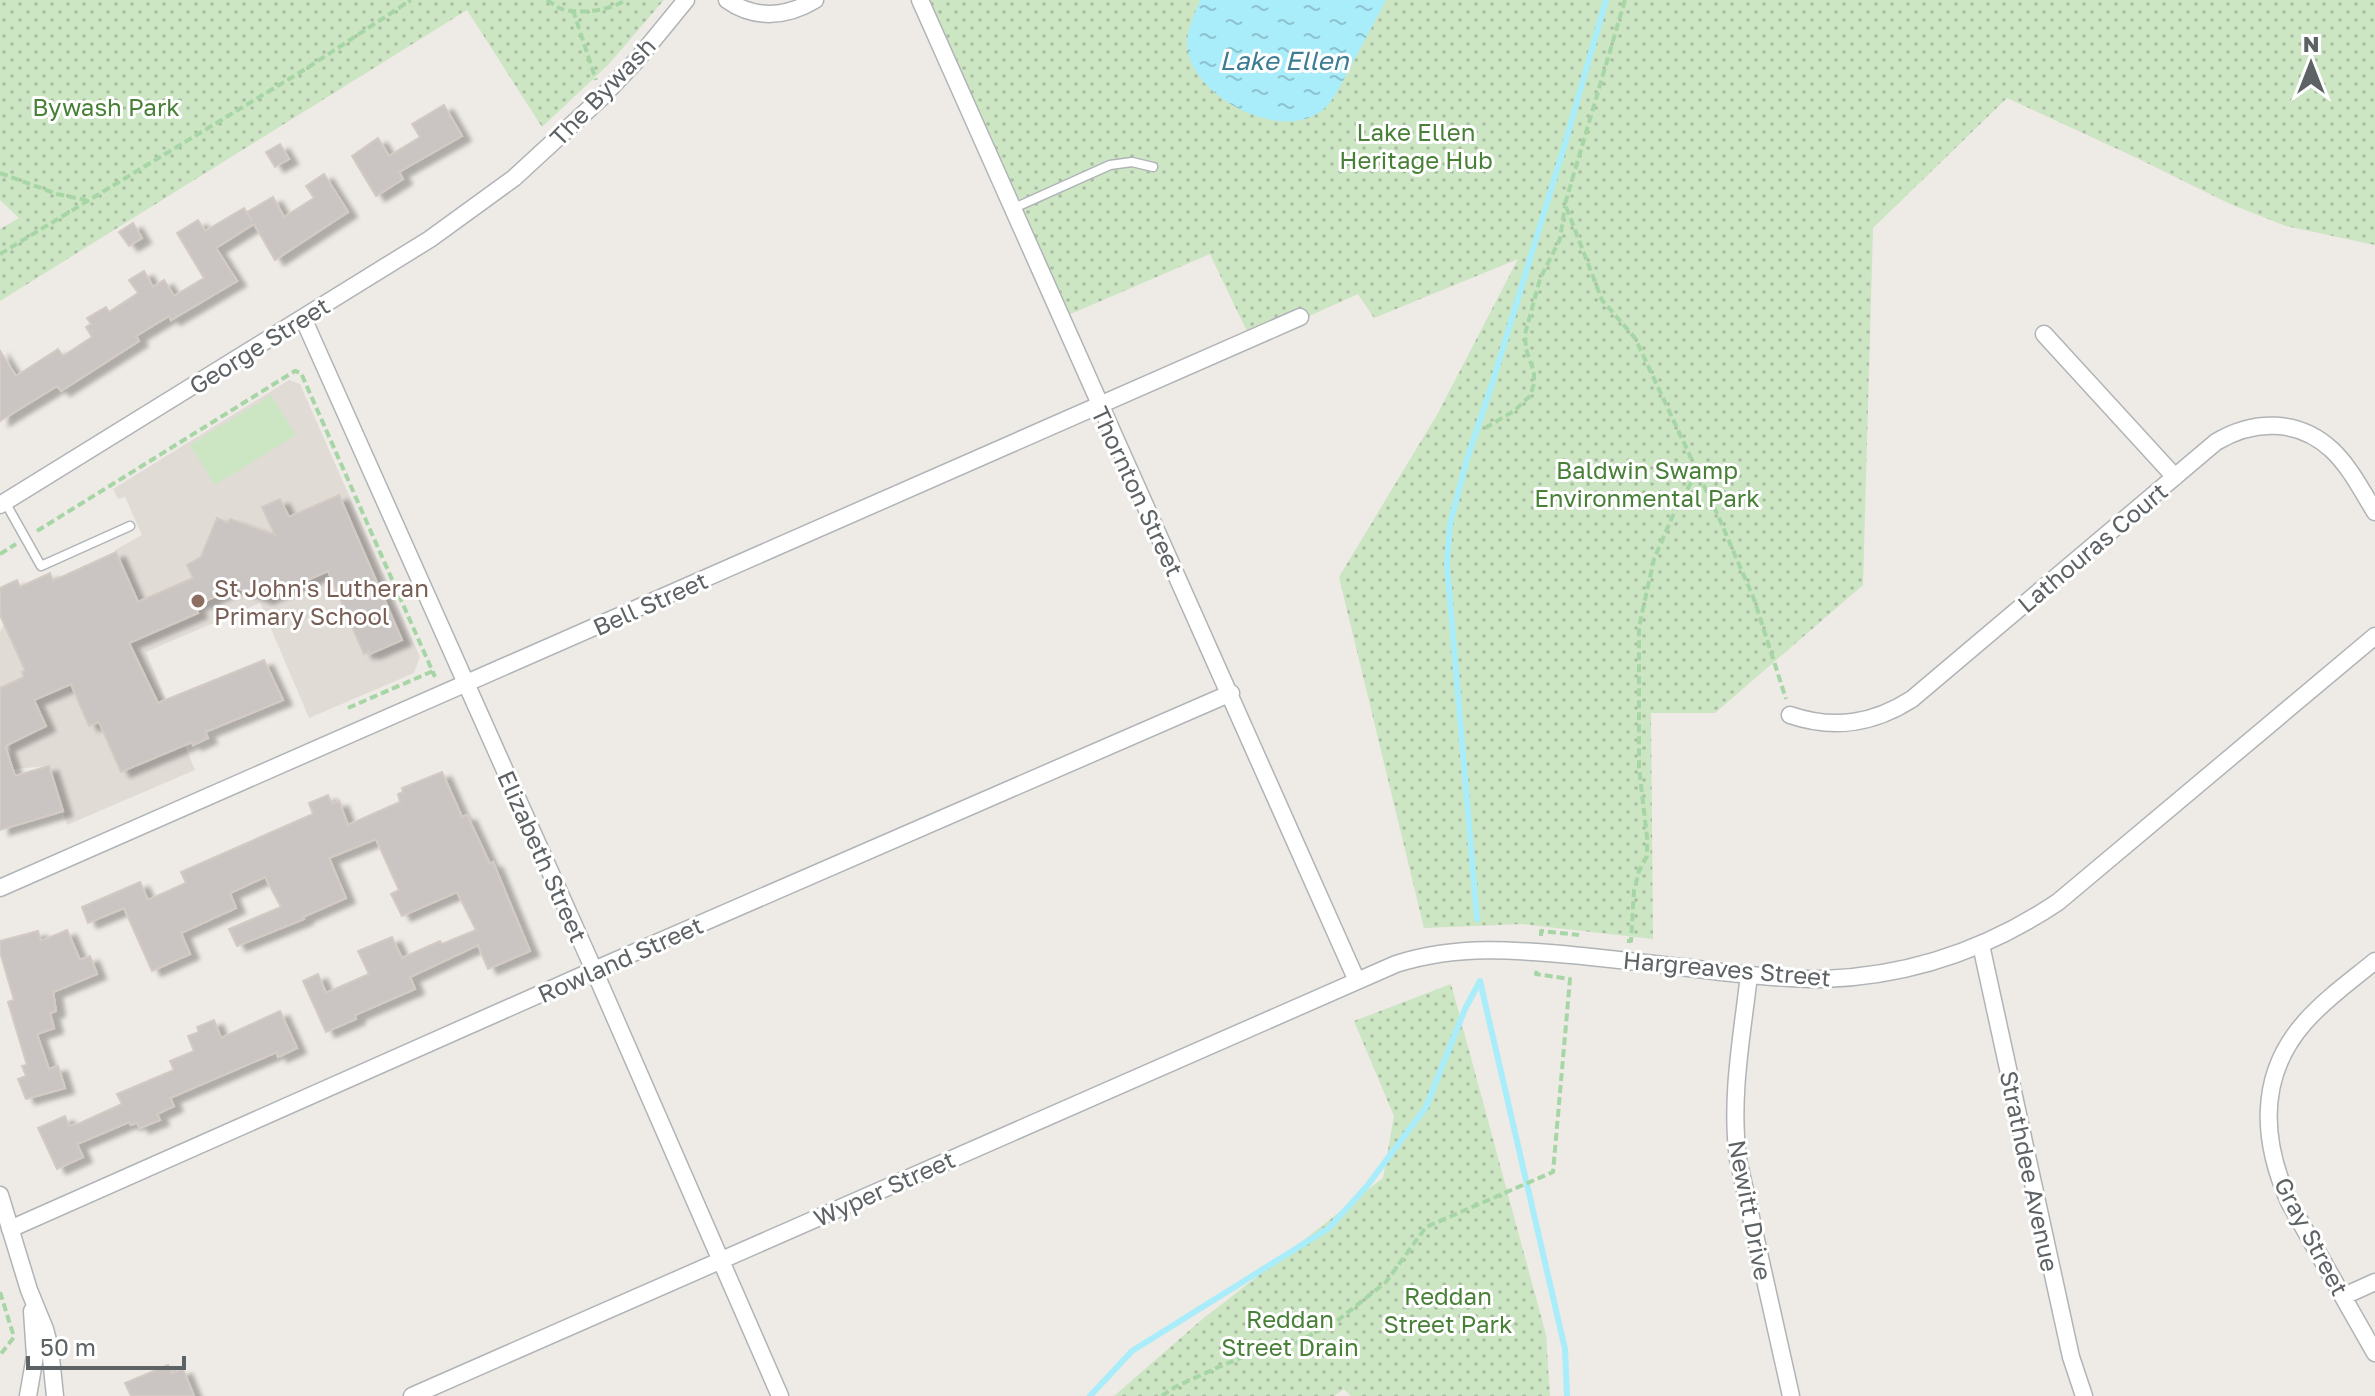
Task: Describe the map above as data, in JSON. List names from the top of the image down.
{
  "streets": {
    "street": [
      "The Bywash",
      "George Street",
      "Thornton Street",
      "Lathouras Court",
      "Bell Street",
      "Elizabeth Street",
      "Rowland Street",
      "Hargreaves Street",
      "Strathdee Avenue",
      "Wyper Street",
      "Newitt Drive",
      "Gray Street"
    ]
  },
  "crossings": [
    ["The Bywash", "George Street"],
    ["George Street", "Elizabeth Street"],
    ["Thornton Street", "Bell Street"],
    ["Thornton Street", "Rowland Street"],
    ["Thornton Street", "Hargreaves Street"],
    ["Thornton Street", "Wyper Street"],
    ["Bell Street", "Elizabeth Street"],
    ["Elizabeth Street", "Rowland Street"],
    ["Elizabeth Street", "Wyper Street"],
    ["Hargreaves Street", "Strathdee Avenue"],
    ["Hargreaves Street", "Wyper Street"],
    ["Hargreaves Street", "Newitt Drive"]
  ],
  "water": ["Lake Ellen"],
  "parks": [
    "Bywash Park",
    "Lake Ellen Heritage Hub",
    "Baldwin Swamp Environmental Park",
    "Reddan Street Park",
    "Reddan Street Drain"
  ],
  "places": ["St John's Lutheran Primary School"],
  "scale_bar": "50 m",
  "north": "top"
}
